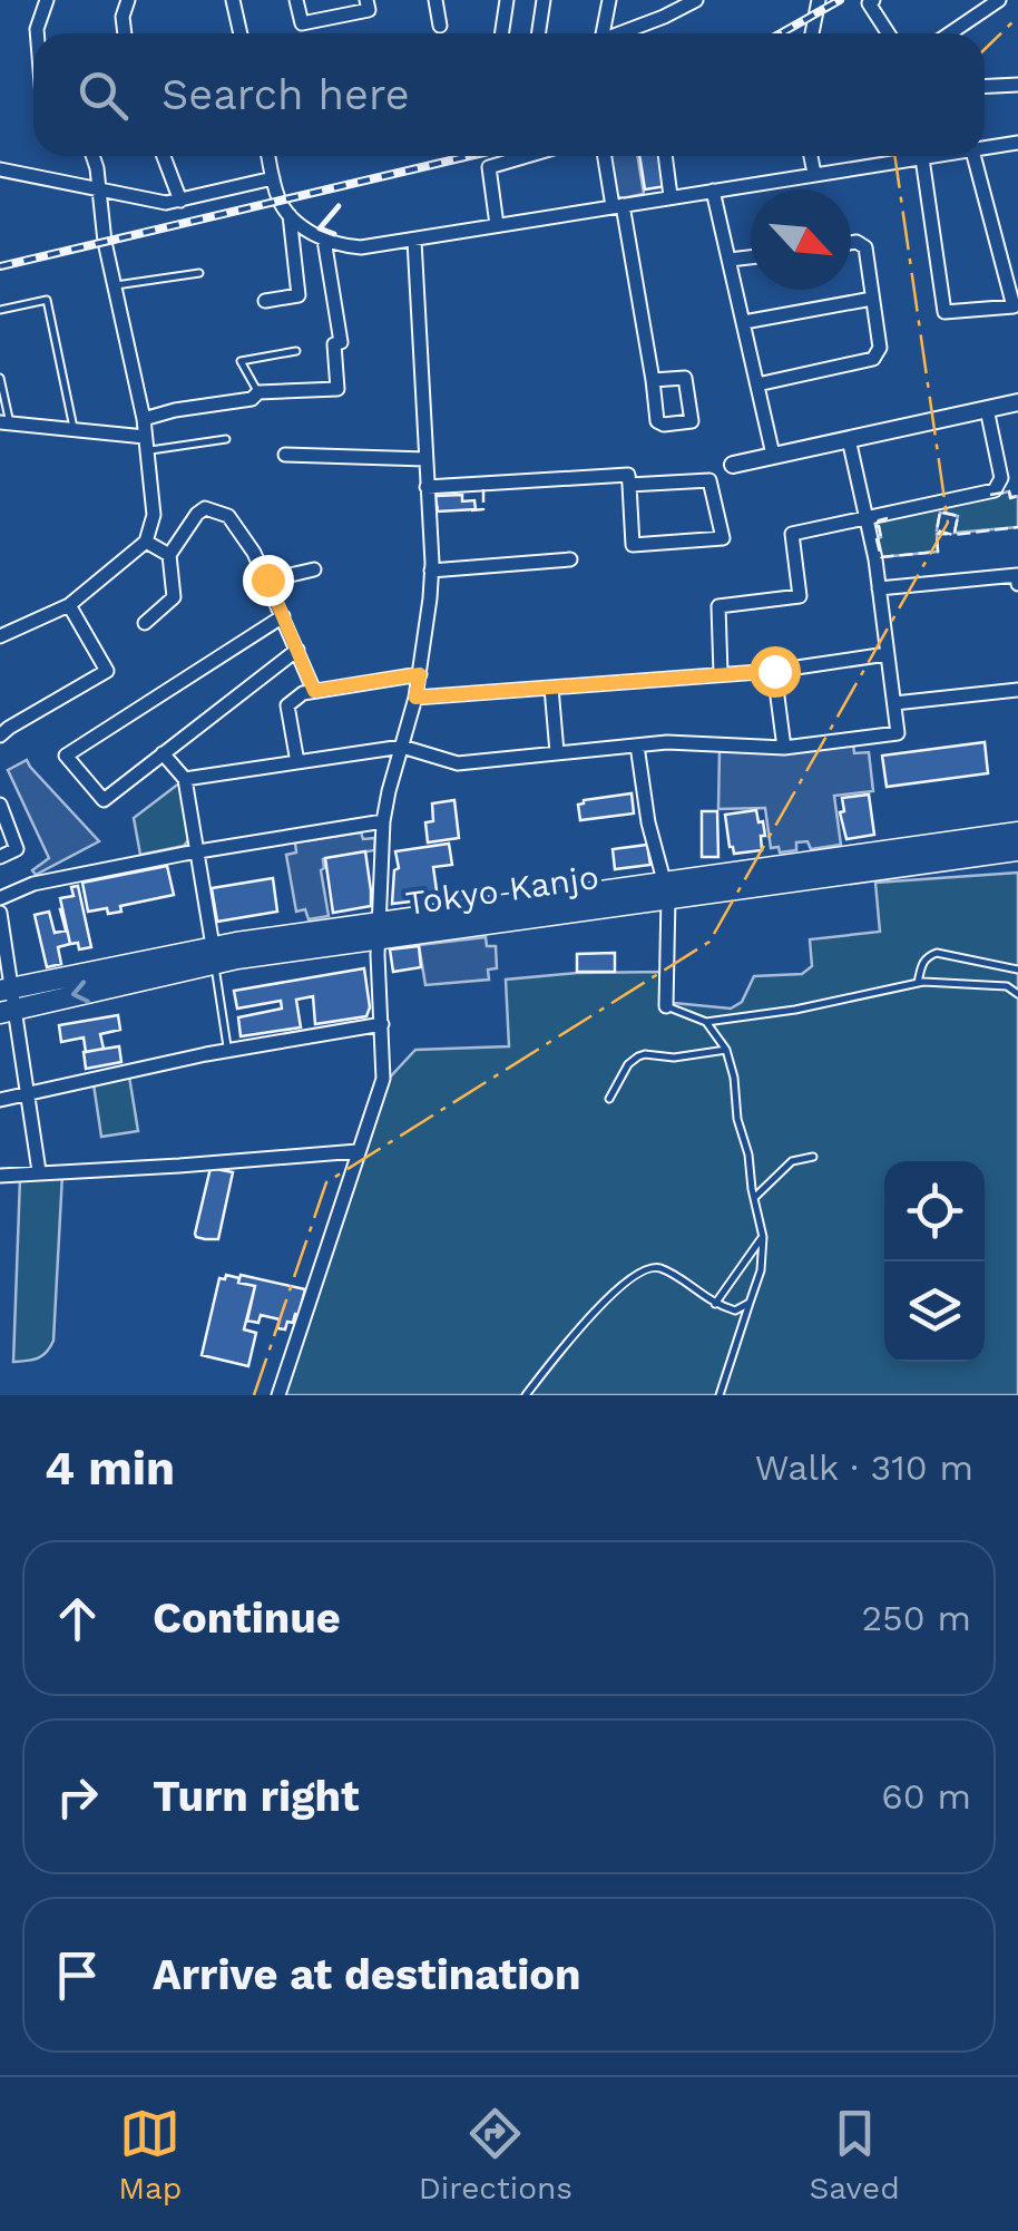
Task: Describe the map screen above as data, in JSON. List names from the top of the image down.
{
  "streets": {
    "highway": ["Tokyo Kanjo"]
  },
  "north": "bottom right",
  "page": {
    "search": "Search here",
    "heading": ["4 min", "Walk · 310 m"],
    "list": [
      ["Continue", "250 m"],
      ["Turn right", "60 m"],
      "Arrive at destination"
    ],
    "nav": ["Map", "Directions", "Saved"]
  }
}
